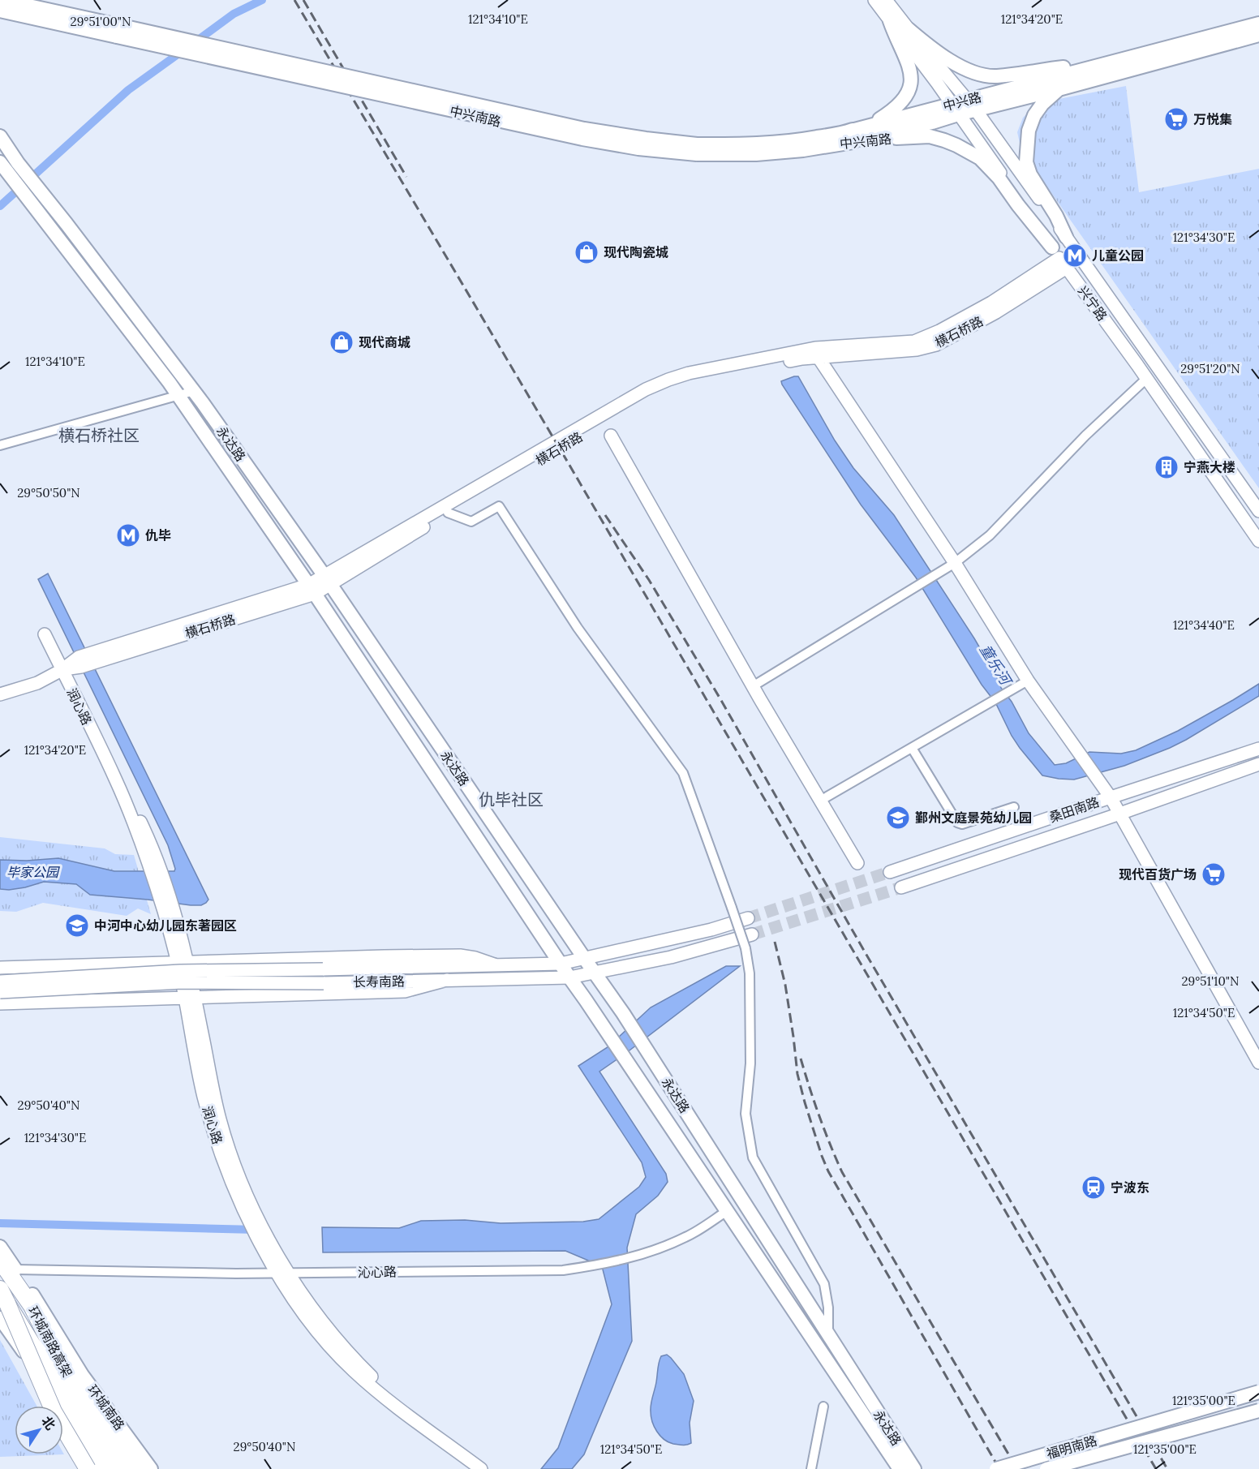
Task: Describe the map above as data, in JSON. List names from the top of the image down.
{
  "streets": {
    "highway": ["环城南路高架"],
    "main road": [
      "中兴路",
      "中兴南路",
      "兴宁路",
      "横石桥路",
      "永达路",
      "润心路",
      "桑田南路",
      "长寿南路",
      "环城南路",
      "福明南路"
    ],
    "street": ["沁心路"]
  },
  "crossings": [
    ["中兴路", "中兴南路"],
    ["中兴路", "兴宁路"],
    ["中兴南路", "兴宁路"],
    ["中兴南路", "横石桥路"],
    ["兴宁路", "横石桥路"],
    ["横石桥路", "永达路"],
    ["横石桥路", "润心路"],
    ["永达路", "长寿南路"],
    ["永达路", "沁心路"],
    ["润心路", "沁心路"],
    ["沁心路", "环城南路"]
  ],
  "districts": ["横石桥社区", "仇毕社区"],
  "water": ["童乐河"],
  "parks": ["毕家公园"],
  "places": {
    "supermarket": ["万悦集", "现代百货广场"],
    "shop": ["现代陶瓷城", "现代商城"],
    "metro station": ["儿童公园", "仇毕"],
    "building": ["宁燕大楼"],
    "school or university": ["鄞州文庭景苑幼儿园", "中河中心幼儿园东著园区"],
    "station": ["宁波东"]
  },
  "north": "top right",
  "coordinates": [
    "121°34'20\"E",
    "121°34'10\"E",
    "29°51'00\"N",
    "121°34'30\"E",
    "29°51'20\"N",
    "29°50'50\"N",
    "121°34'40\"E",
    "29°51'10\"N",
    "121°34'50\"E",
    "29°50'40\"N",
    "121°35'00\"E"
  ]
}
